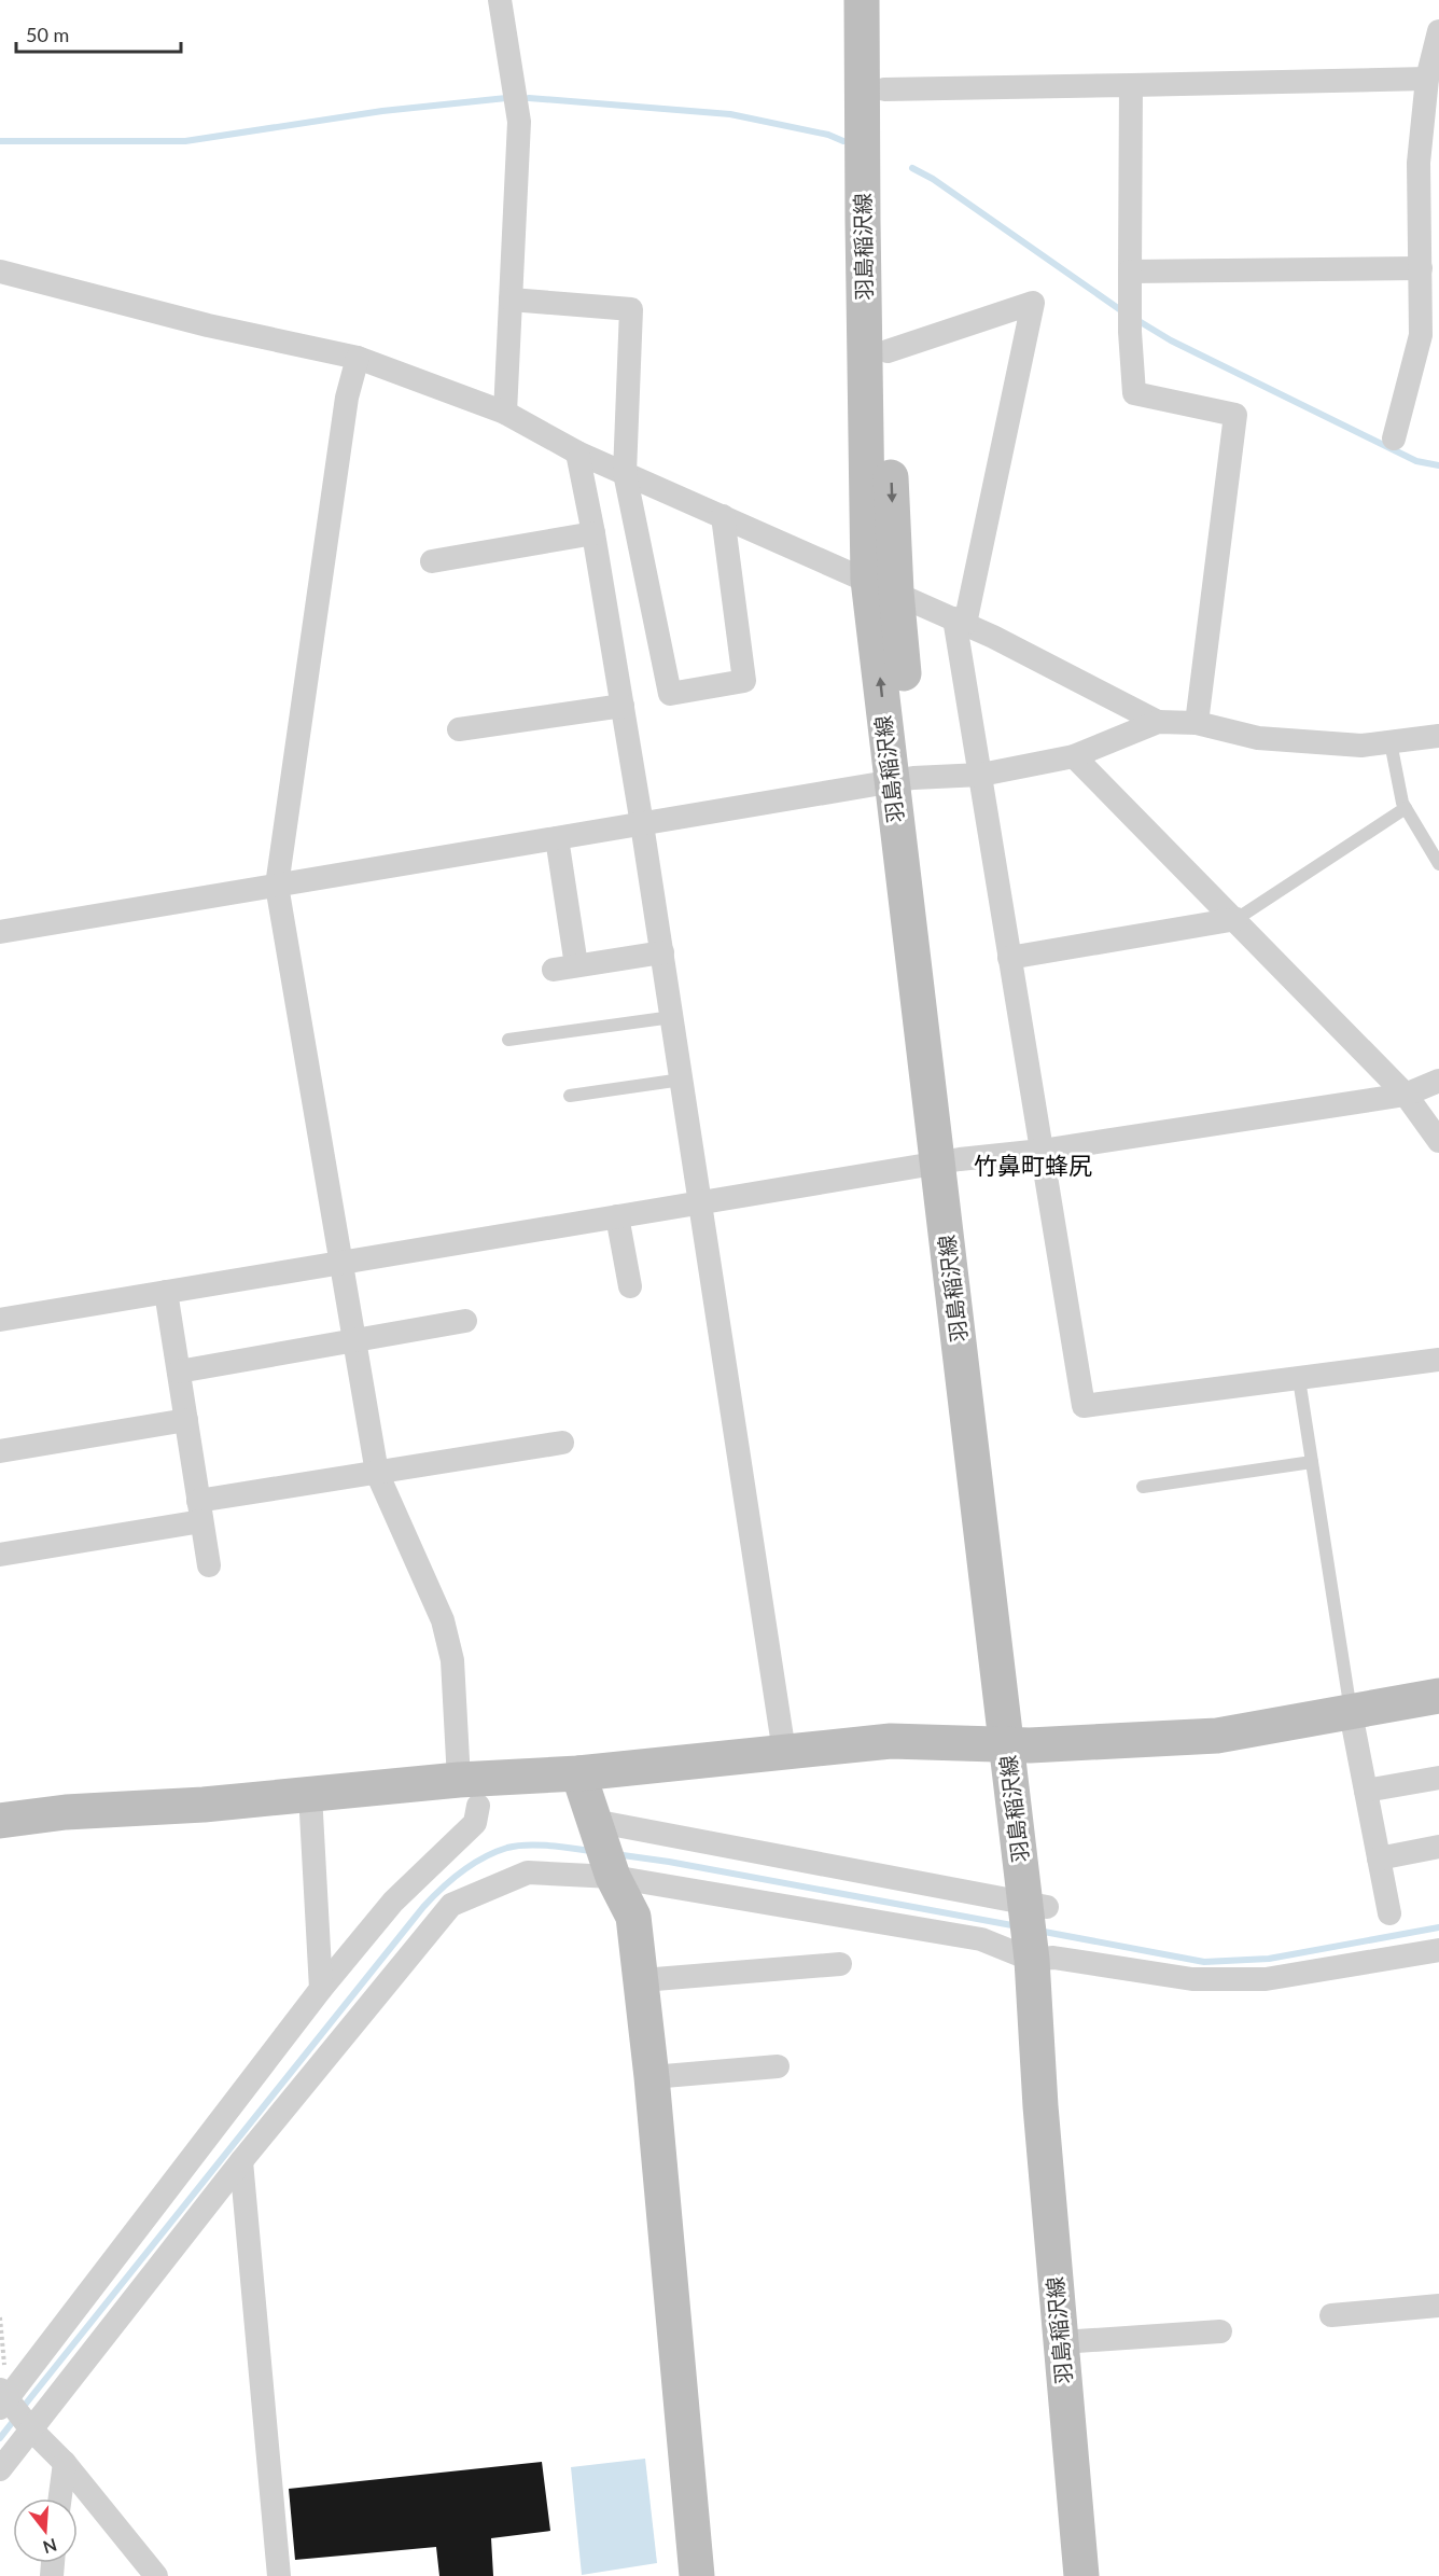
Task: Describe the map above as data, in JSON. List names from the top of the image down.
{
  "streets": {
    "main road": ["羽島稲沢線"]
  },
  "districts": ["竹鼻町蜂尻"],
  "scale_bar": "50 m",
  "north": "bottom"
}
